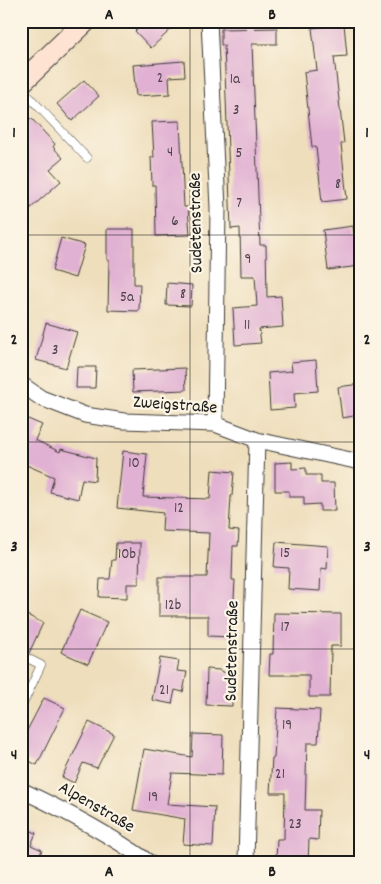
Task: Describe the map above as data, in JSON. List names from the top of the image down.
{
  "streets": {
    "street": ["Sudetenstraße", "Zweigstraße", "Alpenstraße"]
  },
  "crossings": [
    ["Sudetenstraße", "Zweigstraße"]
  ],
  "house_numbers": [
    "2",
    "1a",
    "3",
    "4",
    "5",
    "8",
    "7",
    "6",
    "9",
    "8",
    "5a",
    "11",
    "3",
    "10",
    "12",
    "15",
    "10b",
    "12b",
    "17",
    "21",
    "19",
    "21",
    "19",
    "23"
  ],
  "grid": {
    "columns": ["A", "B"],
    "rows": [
      "1",
      "2",
      "3",
      "4"
    ]
  }
}
